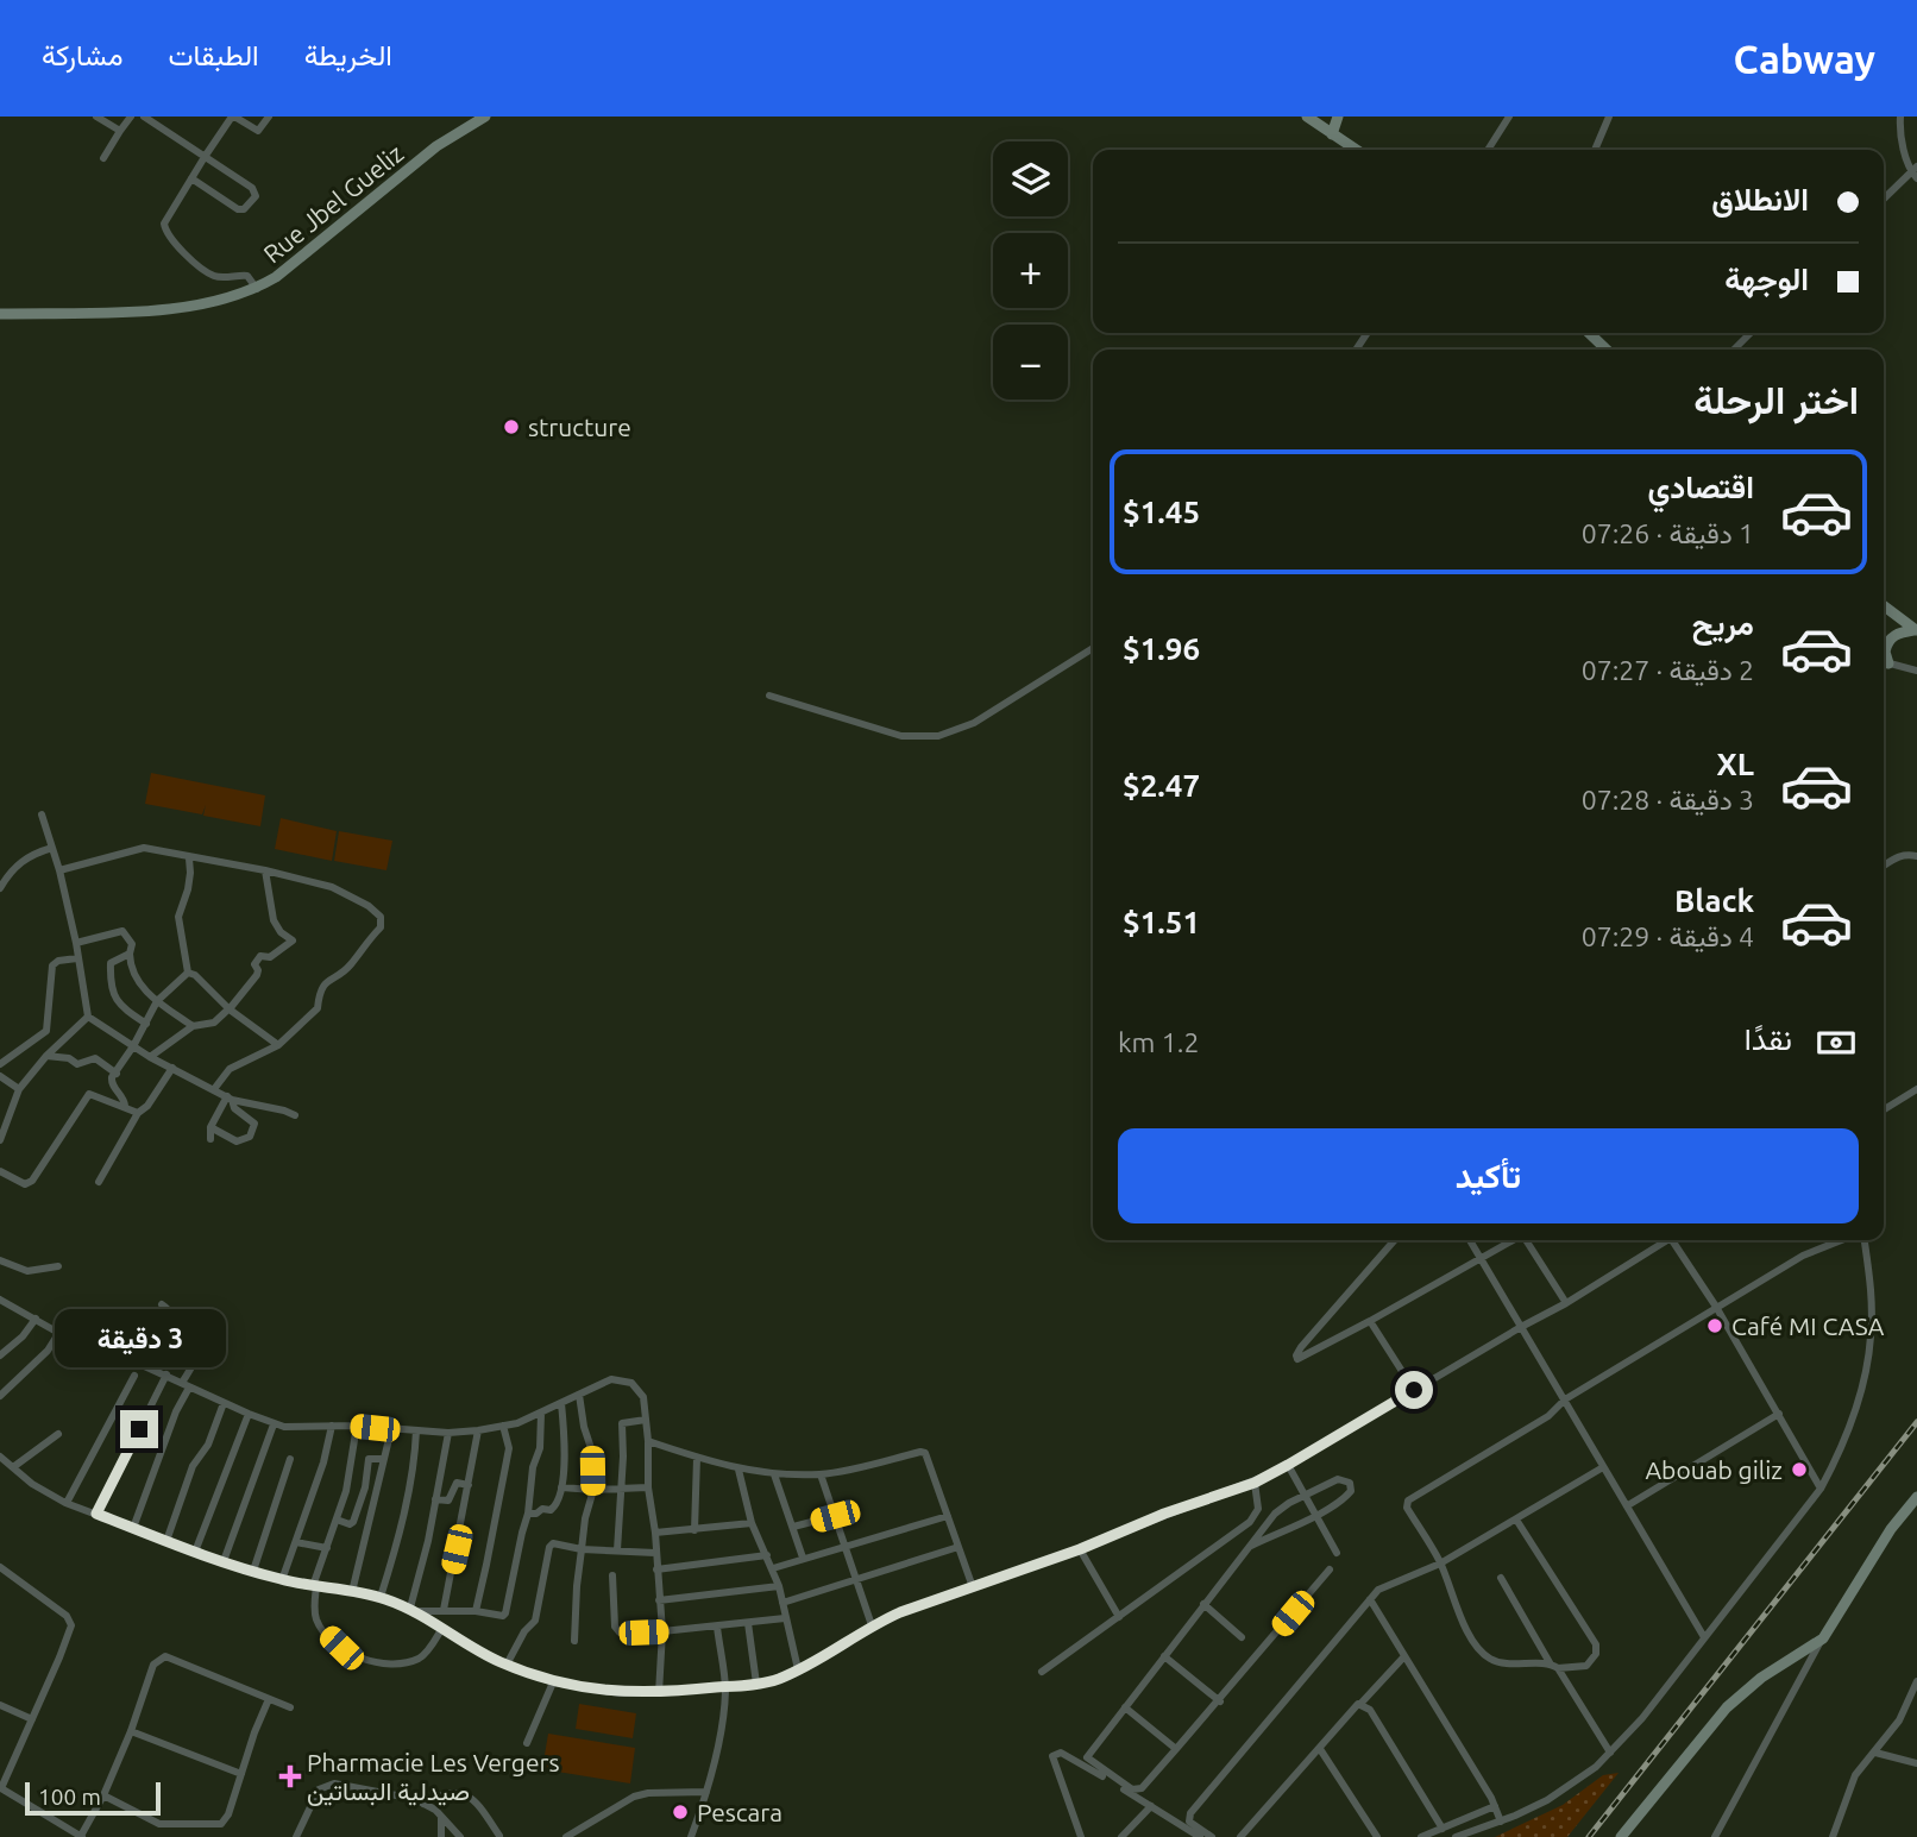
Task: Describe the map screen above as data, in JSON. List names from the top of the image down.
{
  "streets": {
    "street": ["Rue Jbel Gueliz"]
  },
  "places": {
    "other": [
      "structure",
      "Café MI CASA",
      "Abouab giliz",
      "Pescara"
    ],
    "health": ["Pharmacie Les Vergers صيدلية البساتين"]
  },
  "scale_bar": "100 m",
  "page": {
    "header": "Cabway",
    "nav": ["الخريطة", "الطبقات", "مشاركة"],
    "map_buttons": ["+", "−"],
    "banner": ["الانطلاق", "الوجهة"],
    "heading": "اختر الرحلة",
    "list": [
      {
        "name": "اقتصادي",
        "note": "1 دقيقة · 07:26",
        "value": "$1.45"
      },
      {
        "name": "مريح",
        "note": "2 دقيقة · 07:27",
        "value": "$1.96"
      },
      {
        "name": "XL",
        "note": "3 دقيقة · 07:28",
        "value": "$2.47"
      },
      {
        "name": "Black",
        "note": "4 دقيقة · 07:29",
        "value": "$1.51"
      }
    ],
    "pay": ["نقدًا", "1.2 km"],
    "buttons": "تأكيد",
    "bubble": "3 دقيقة",
    "scale": "100 m"
  }
}
